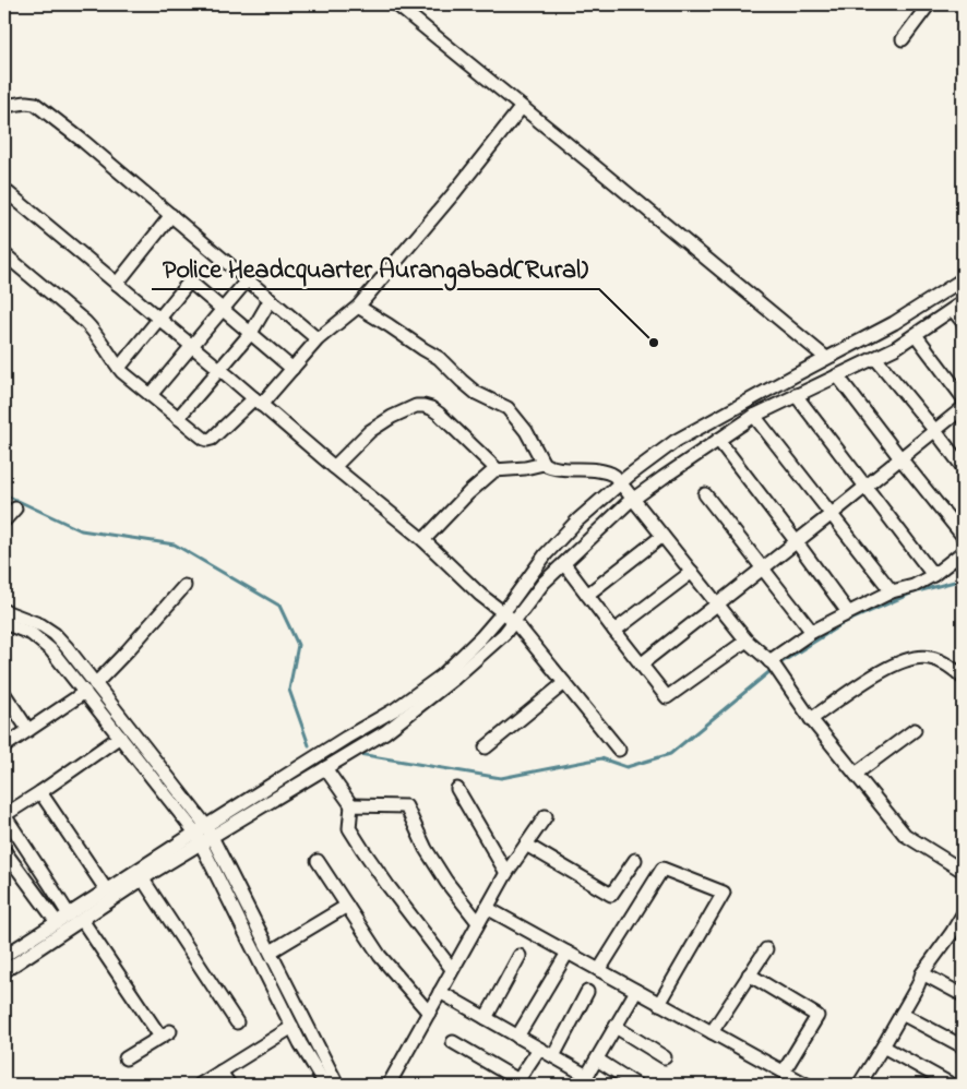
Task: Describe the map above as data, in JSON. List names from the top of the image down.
{
  "places": ["Police Headcquarter Aurangabad(Rural)"]
}
